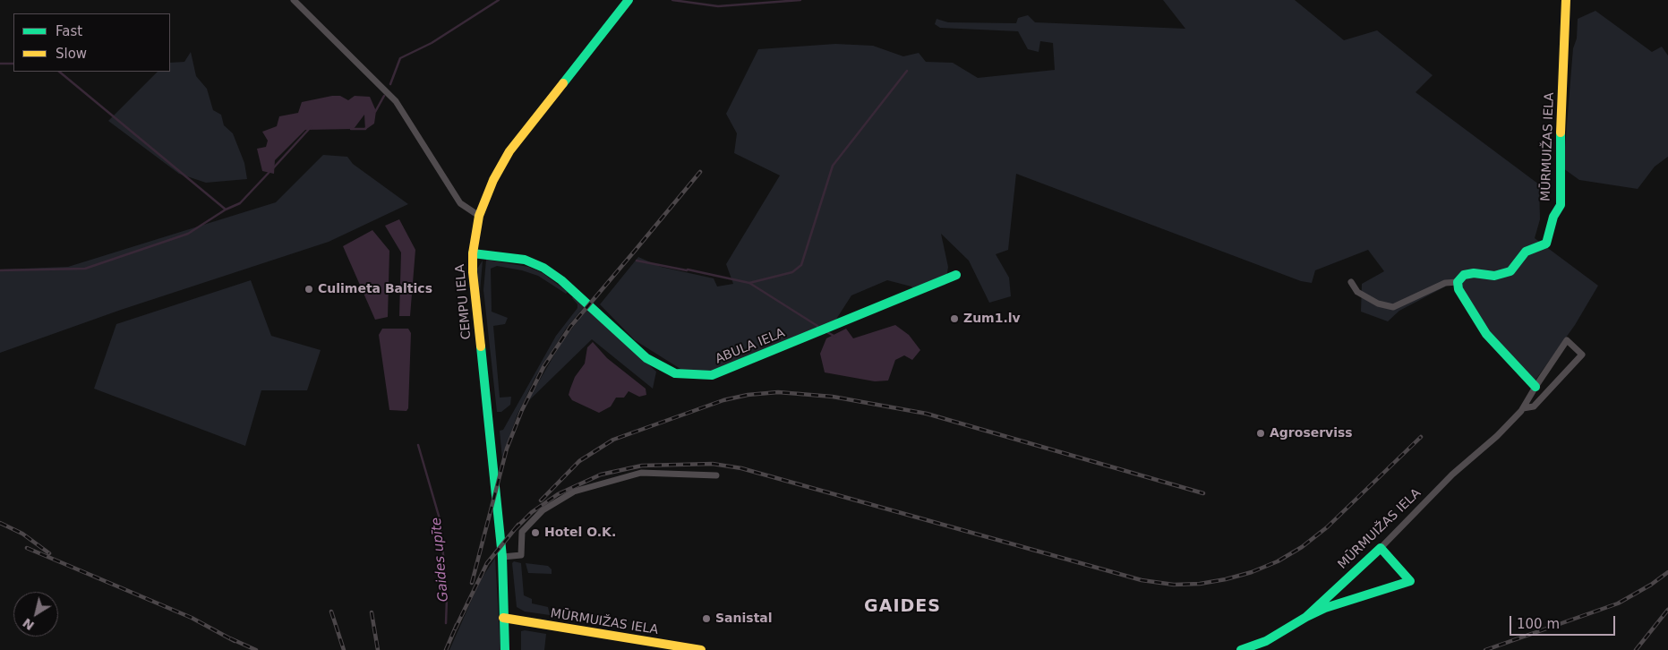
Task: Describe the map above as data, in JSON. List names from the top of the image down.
{
  "streets": {
    "street": ["MŪRMUIŽAS IELA", "CEMPU IELA", "ABULA IELA"]
  },
  "crossings": [
    ["MŪRMUIŽAS IELA", "CEMPU IELA"],
    ["CEMPU IELA", "ABULA IELA"]
  ],
  "districts": ["GAIDES"],
  "water": ["Gaides upīte"],
  "places": [
    "Culimeta Baltics",
    "Zum1.lv",
    "Agroserviss",
    "Hotel O.K.",
    "Sanistal"
  ],
  "legend": ["Fast", "Slow"],
  "scale_bar": "100 m",
  "north": "bottom left"
}
